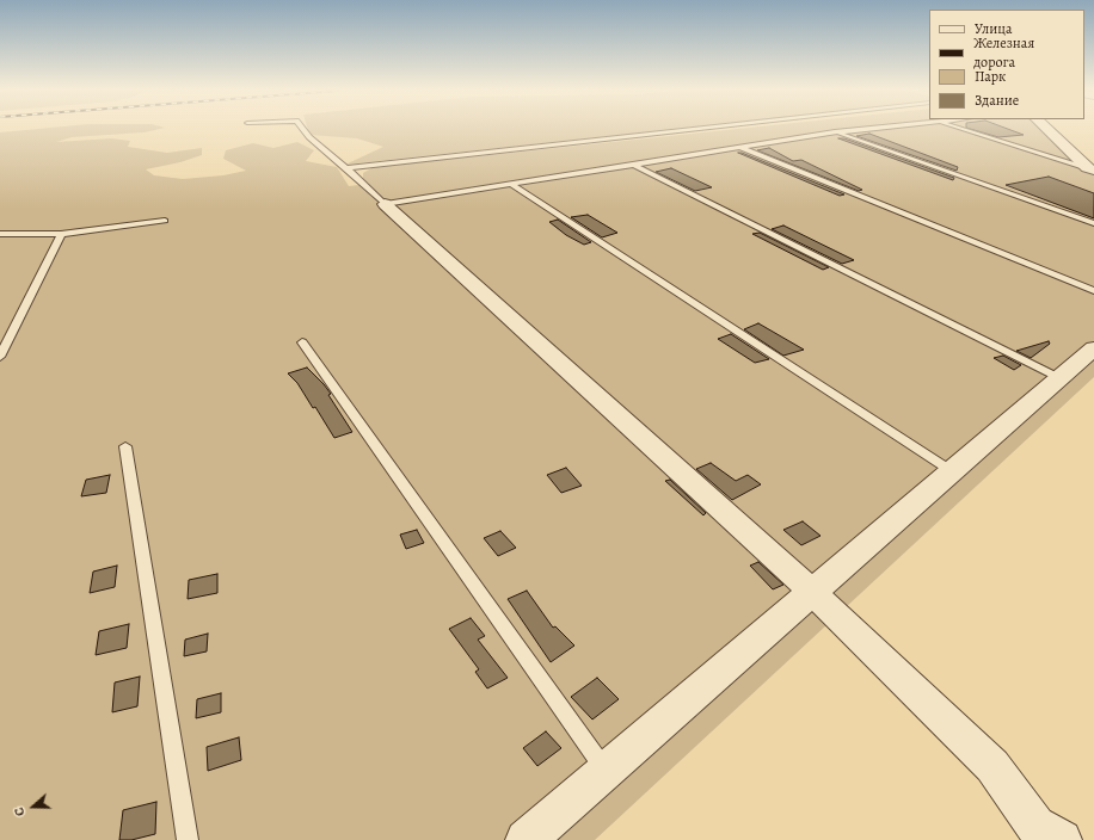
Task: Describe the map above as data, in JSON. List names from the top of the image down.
{
  "legend": [
    "Улица",
    "Железная дорога",
    "Парк",
    "Здание"
  ],
  "north": "left"
}
